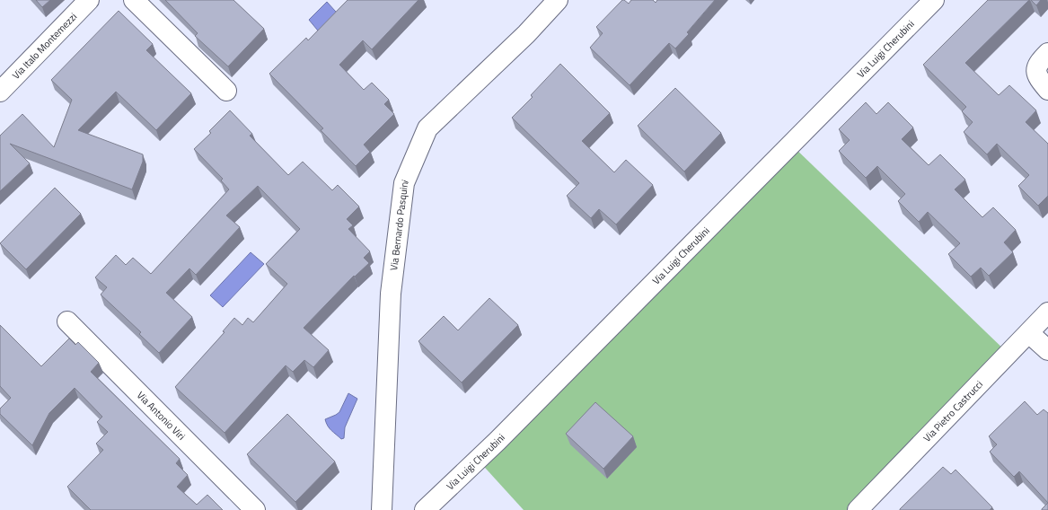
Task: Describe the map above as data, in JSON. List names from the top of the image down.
{
  "streets": {
    "street": [
      "Via Italo Montemezzi",
      "Via Luigi Cherubini",
      "Via Bernardo Pasquini",
      "Via Pietro Castrucci",
      "Via Antonio Viri"
    ]
  }
}
